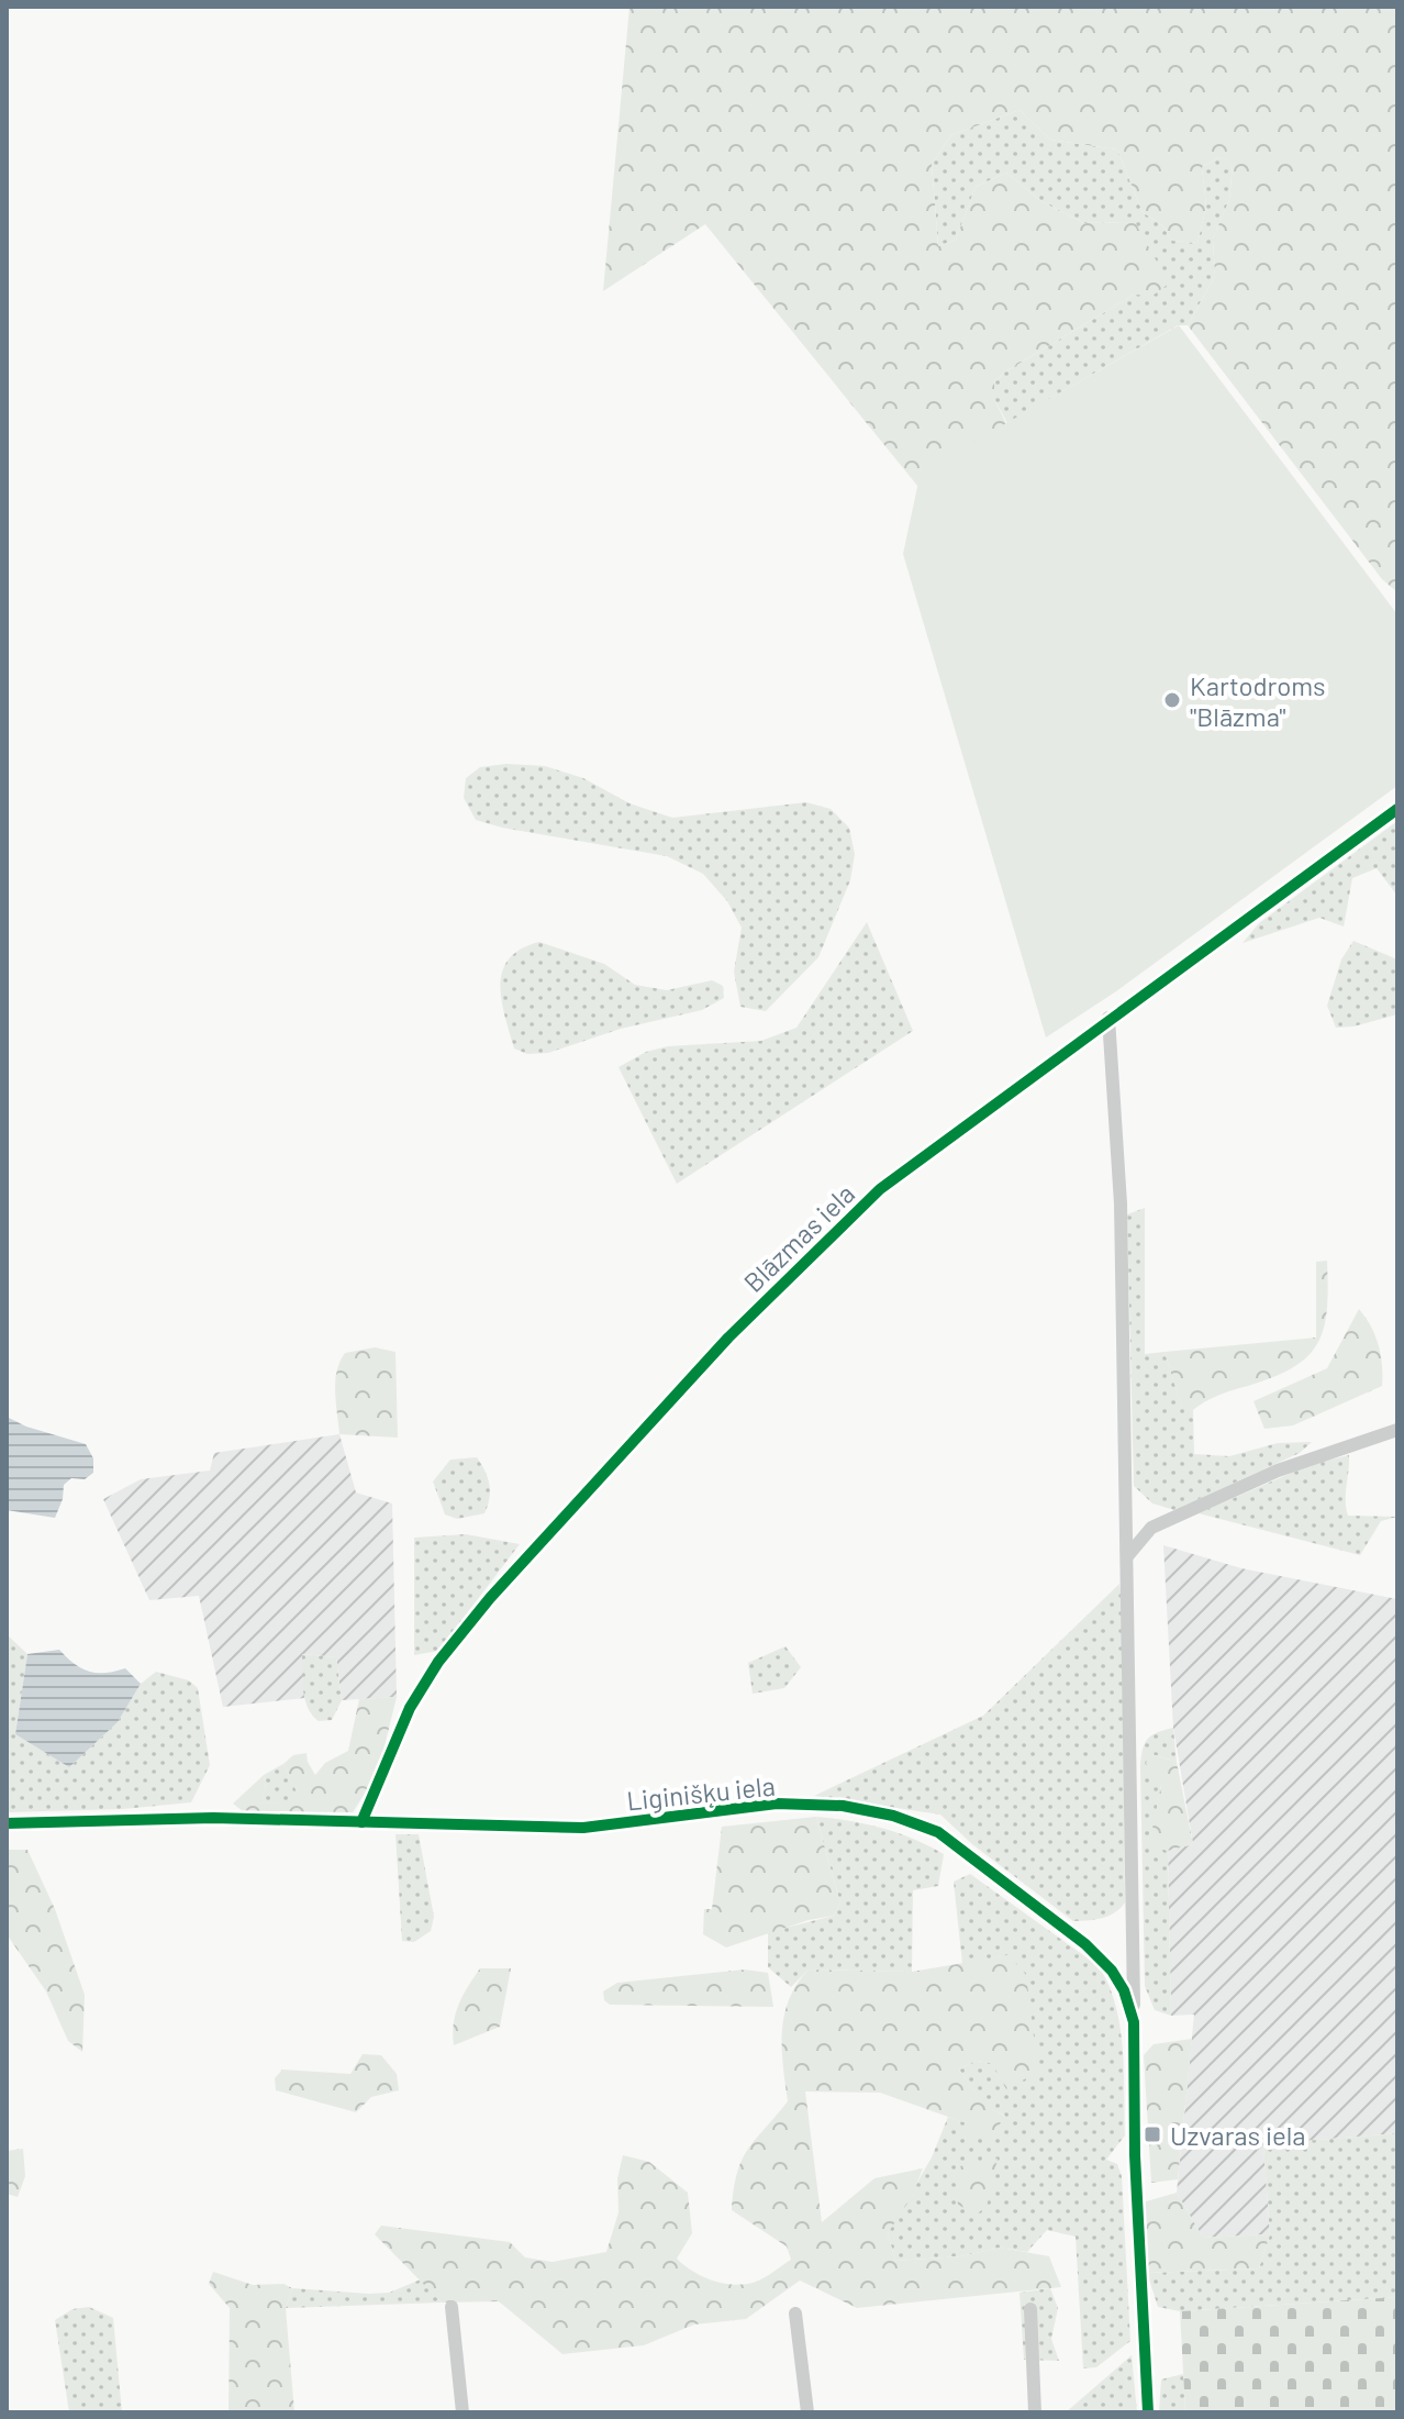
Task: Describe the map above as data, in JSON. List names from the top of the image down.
{
  "streets": {
    "street": ["Blāzmas iela", "Liginišķu iela"]
  },
  "crossings": [
    ["Blāzmas iela", "Liginišķu iela"]
  ],
  "places": {
    "other": ["Kartodroms \"Blāzma\""],
    "transit": ["Uzvaras iela"]
  }
}
